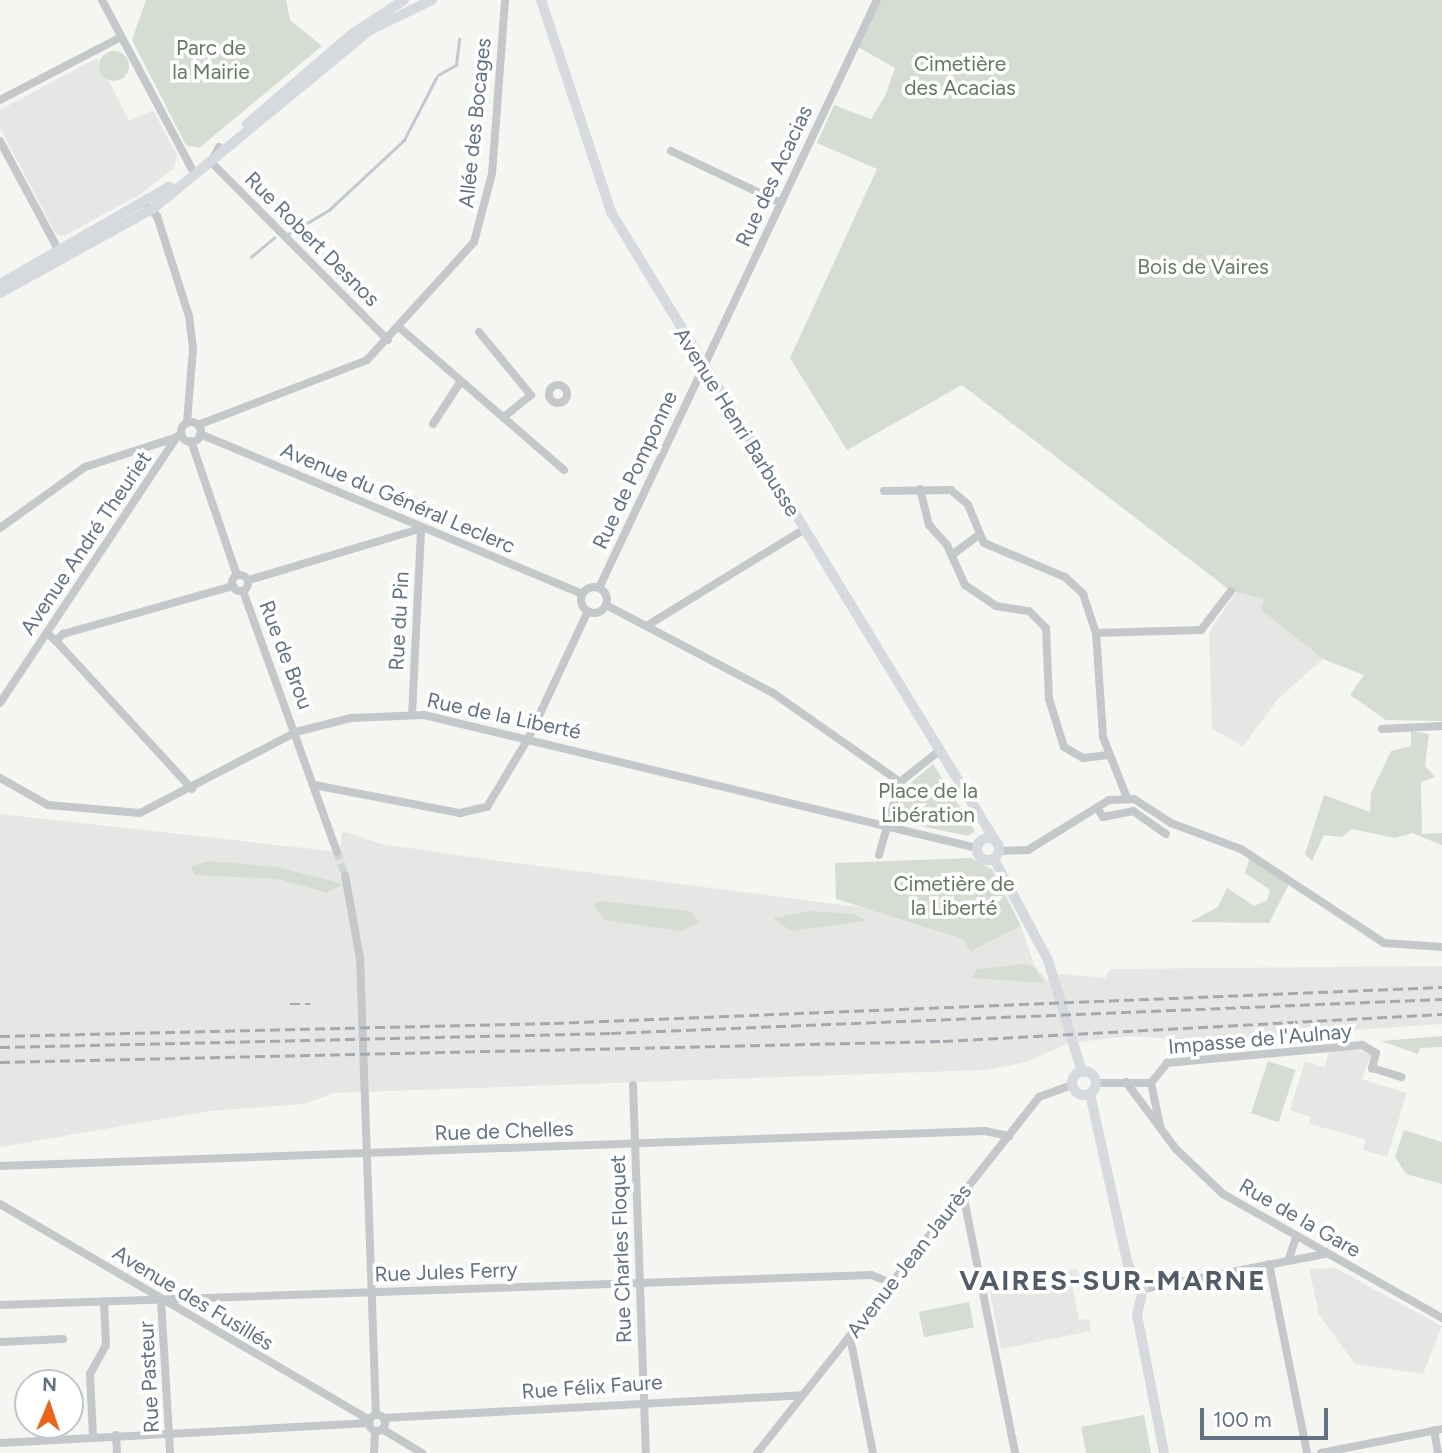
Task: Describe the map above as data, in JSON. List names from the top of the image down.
{
  "streets": {
    "main road": ["Avenue Henri Barbusse"],
    "street": [
      "Allée des Bocages",
      "Rue des Acacias",
      "Rue Robert Desnos",
      "Rue de Pomponne",
      "Avenue du Général Leclerc",
      "Avenue André Theuriet",
      "Rue du Pin",
      "Rue de Brou",
      "Rue de la Liberté",
      "Impasse de l'Aulnay",
      "Rue de Chelles",
      "Rue de la Gare",
      "Rue Charles Floquet",
      "Avenue Jean Jaurès",
      "Rue Jules Ferry",
      "Avenue des Fusillés",
      "Rue Pasteur",
      "Rue Félix Faure"
    ]
  },
  "crossings": [
    ["Allée des Bocages", "Rue Robert Desnos"],
    ["Allée des Bocages", "Avenue du Général Leclerc"],
    ["Rue des Acacias", "Avenue Henri Barbusse"],
    ["Rue des Acacias", "Rue de Pomponne"],
    ["Avenue Henri Barbusse", "Rue de Pomponne"],
    ["Avenue Henri Barbusse", "Rue de la Liberté"],
    ["Avenue du Général Leclerc", "Avenue André Theuriet"],
    ["Avenue du Général Leclerc", "Rue du Pin"],
    ["Rue du Pin", "Rue de la Liberté"],
    ["Rue de Brou", "Rue de la Liberté"],
    ["Impasse de l'Aulnay", "Rue de la Gare"],
    ["Rue de Chelles", "Rue Charles Floquet"],
    ["Rue de Chelles", "Avenue Jean Jaurès"],
    ["Rue Charles Floquet", "Rue Jules Ferry"],
    ["Rue Charles Floquet", "Rue Félix Faure"],
    ["Avenue Jean Jaurès", "Rue Jules Ferry"],
    ["Avenue Jean Jaurès", "Rue Félix Faure"],
    ["Rue Jules Ferry", "Avenue des Fusillés"],
    ["Rue Jules Ferry", "Rue Pasteur"],
    ["Avenue des Fusillés", "Rue Pasteur"],
    ["Avenue des Fusillés", "Rue Félix Faure"],
    ["Rue Pasteur", "Rue Félix Faure"]
  ],
  "districts": ["VAIRES-SUR-MARNE"],
  "parks": [
    "Parc de la Mairie",
    "Cimetière des Acacias",
    "Bois de Vaires",
    "Place de la Libération",
    "Cimetière de la Liberté"
  ],
  "scale_bar": "100 m",
  "north": "top"
}
